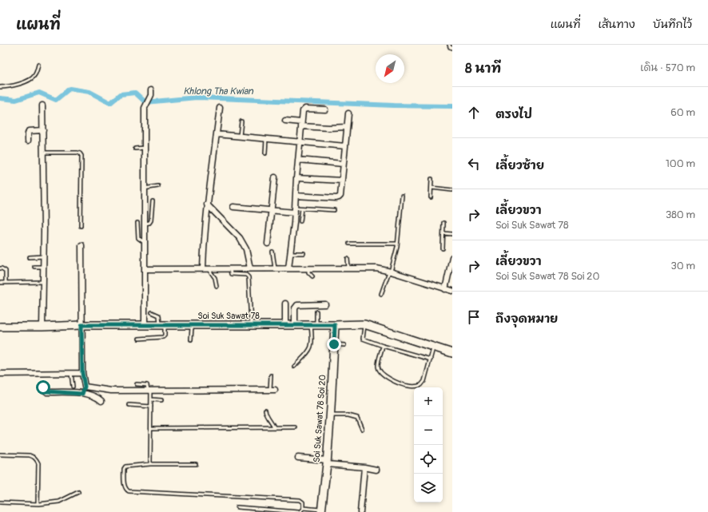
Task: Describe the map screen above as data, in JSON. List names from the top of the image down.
{
  "streets": {
    "street": ["Soi Suk Sawat 78", "Soi Suk Sawat 78 Soi 20"]
  },
  "crossings": [
    ["Soi Suk Sawat 78", "Soi Suk Sawat 78 Soi 20"]
  ],
  "water": ["Khlong Tha Kwian"],
  "north": "bottom left",
  "page": {
    "header": "แผนที่",
    "nav": ["แผนที่", "เส้นทาง", "บันทึกไว้"],
    "heading": ["8 นาที", "เดิน · 570 m"],
    "list": [
      ["ตรงไป", "60 m"],
      ["เลี้ยวซ้าย", "100 m"],
      ["เลี้ยวขวา", "Soi Suk Sawat 78", "380 m"],
      ["เลี้ยวขวา", "Soi Suk Sawat 78 Soi 20", "30 m"],
      "ถึงจุดหมาย"
    ],
    "map_buttons": ["+", "−"]
  }
}
